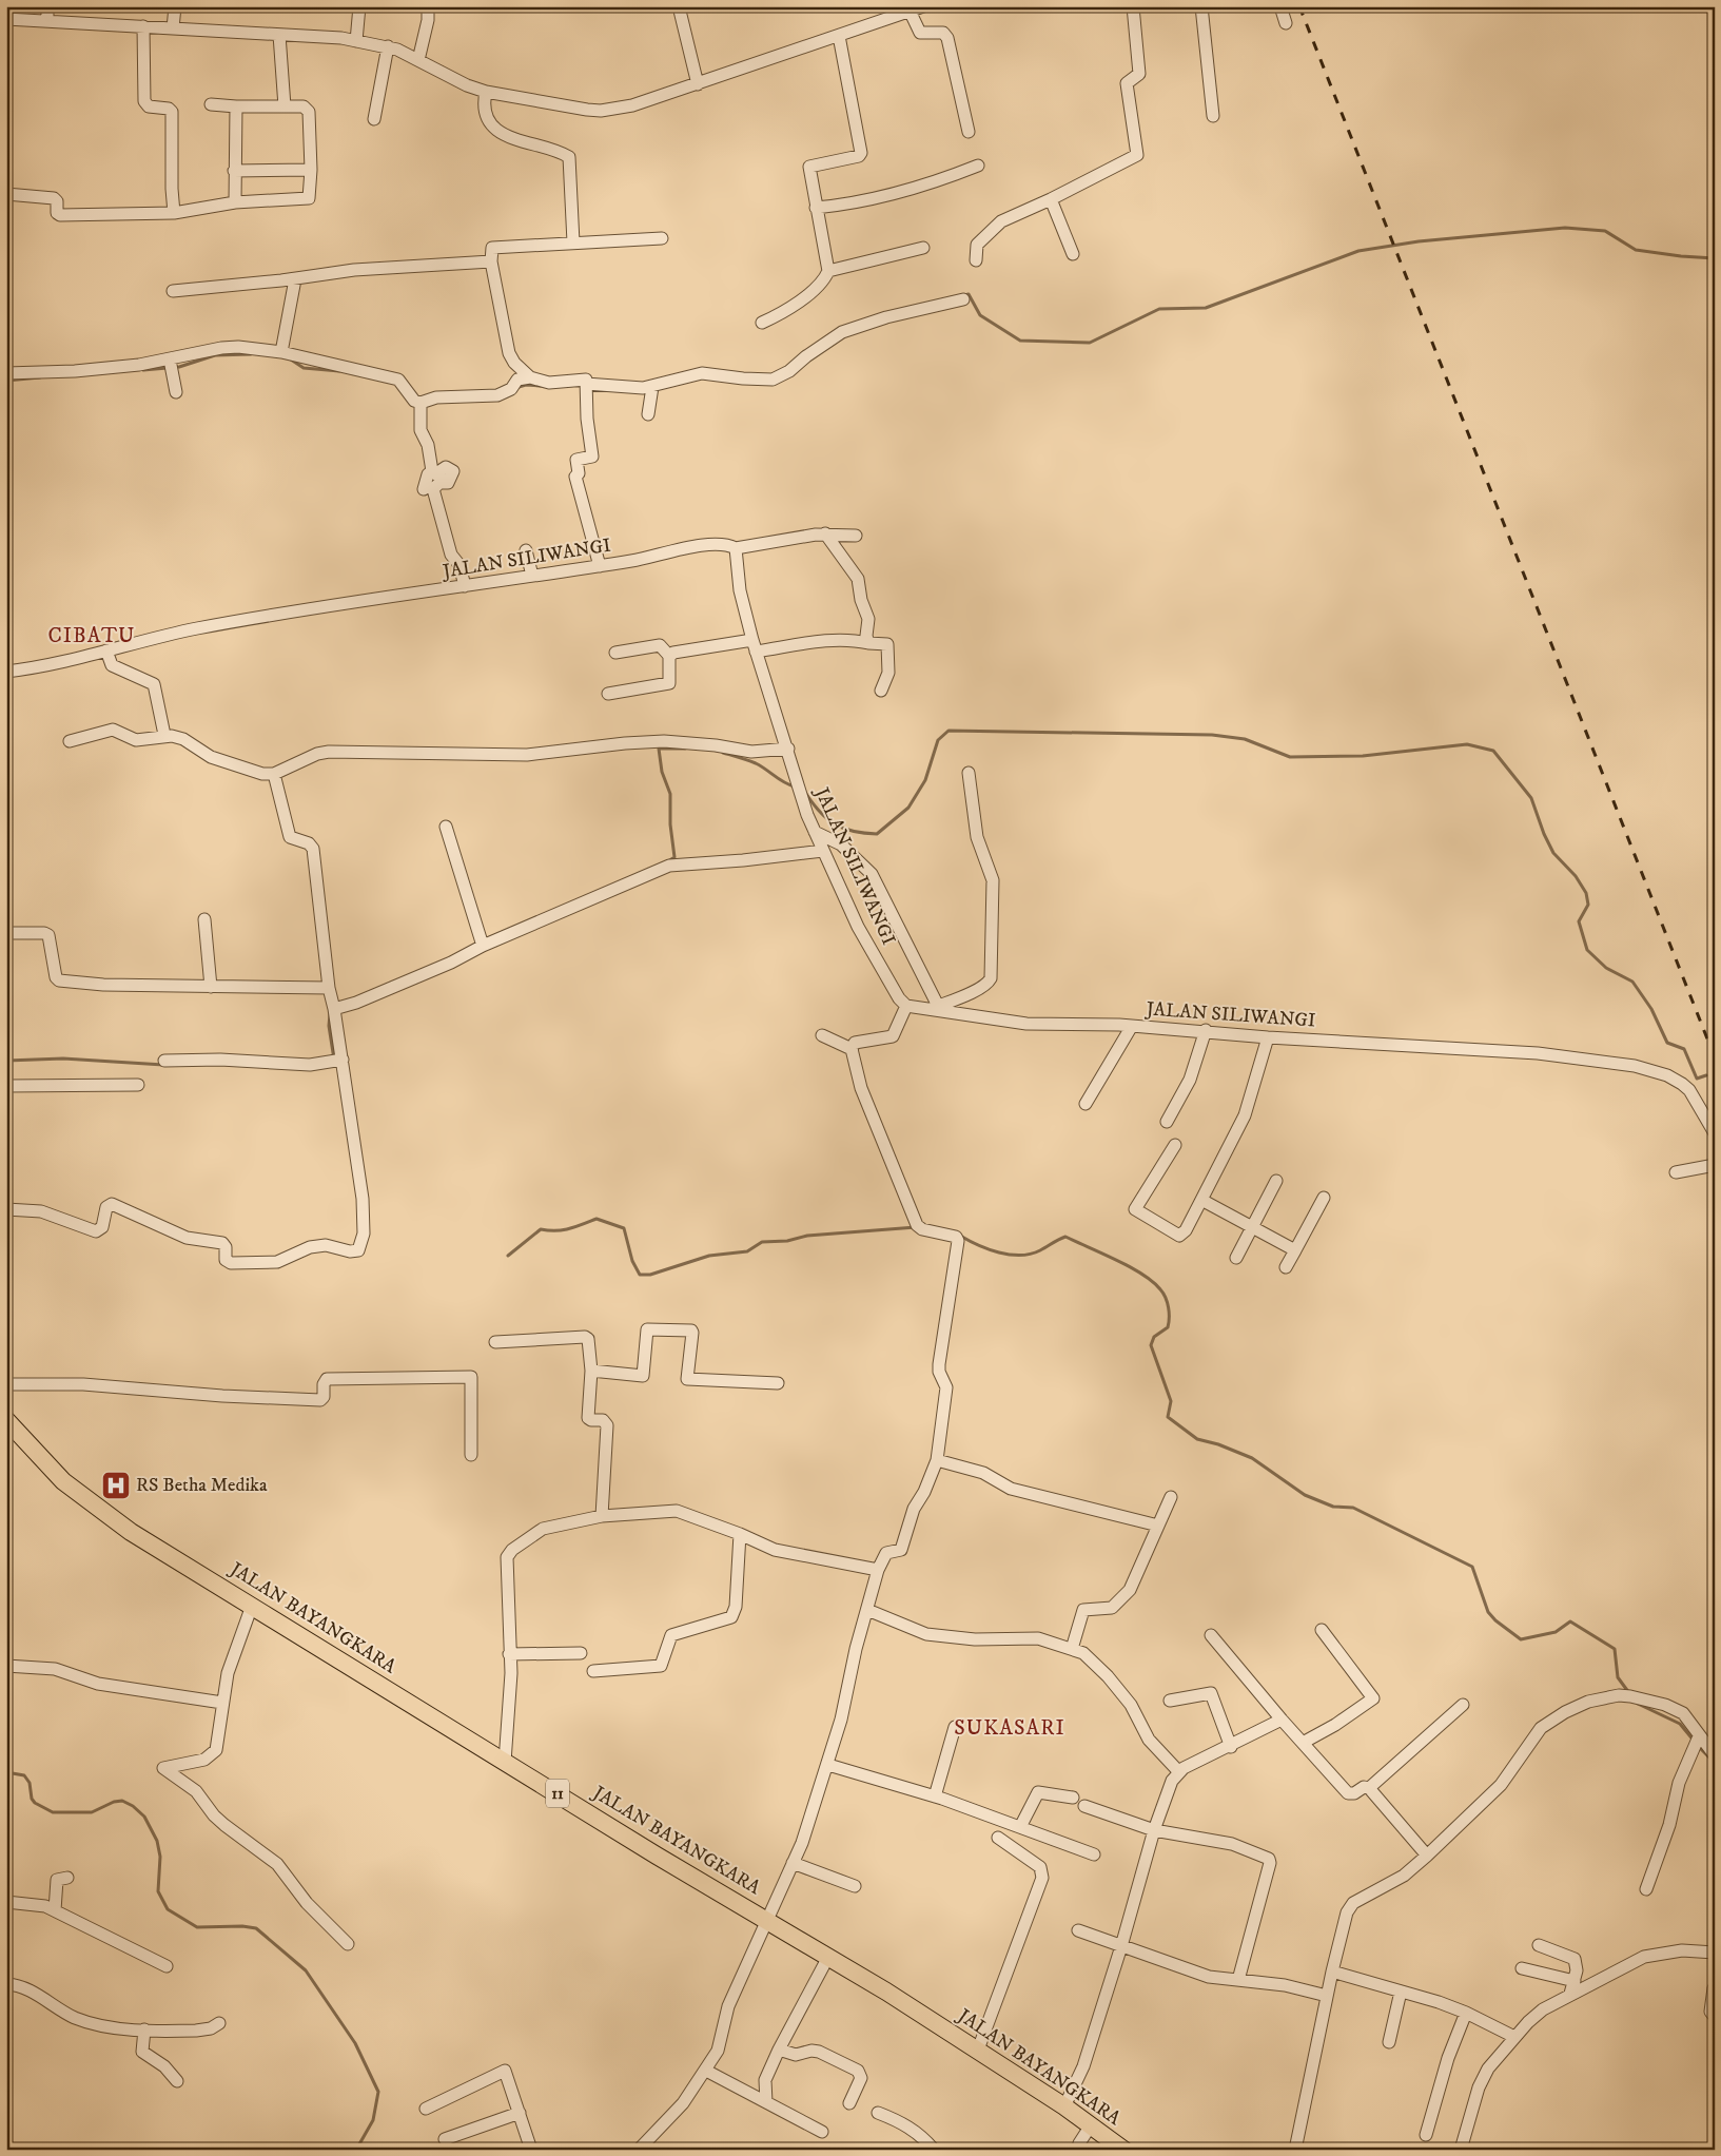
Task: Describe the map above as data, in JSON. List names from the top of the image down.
{
  "streets": {
    "highway": ["JALAN BAYANGKARA", "11"],
    "street": ["JALAN SILIWANGI"]
  },
  "districts": ["CIBATU", "SUKASARI"],
  "places": {
    "hospital": ["RS Betha Medika"]
  }
}
